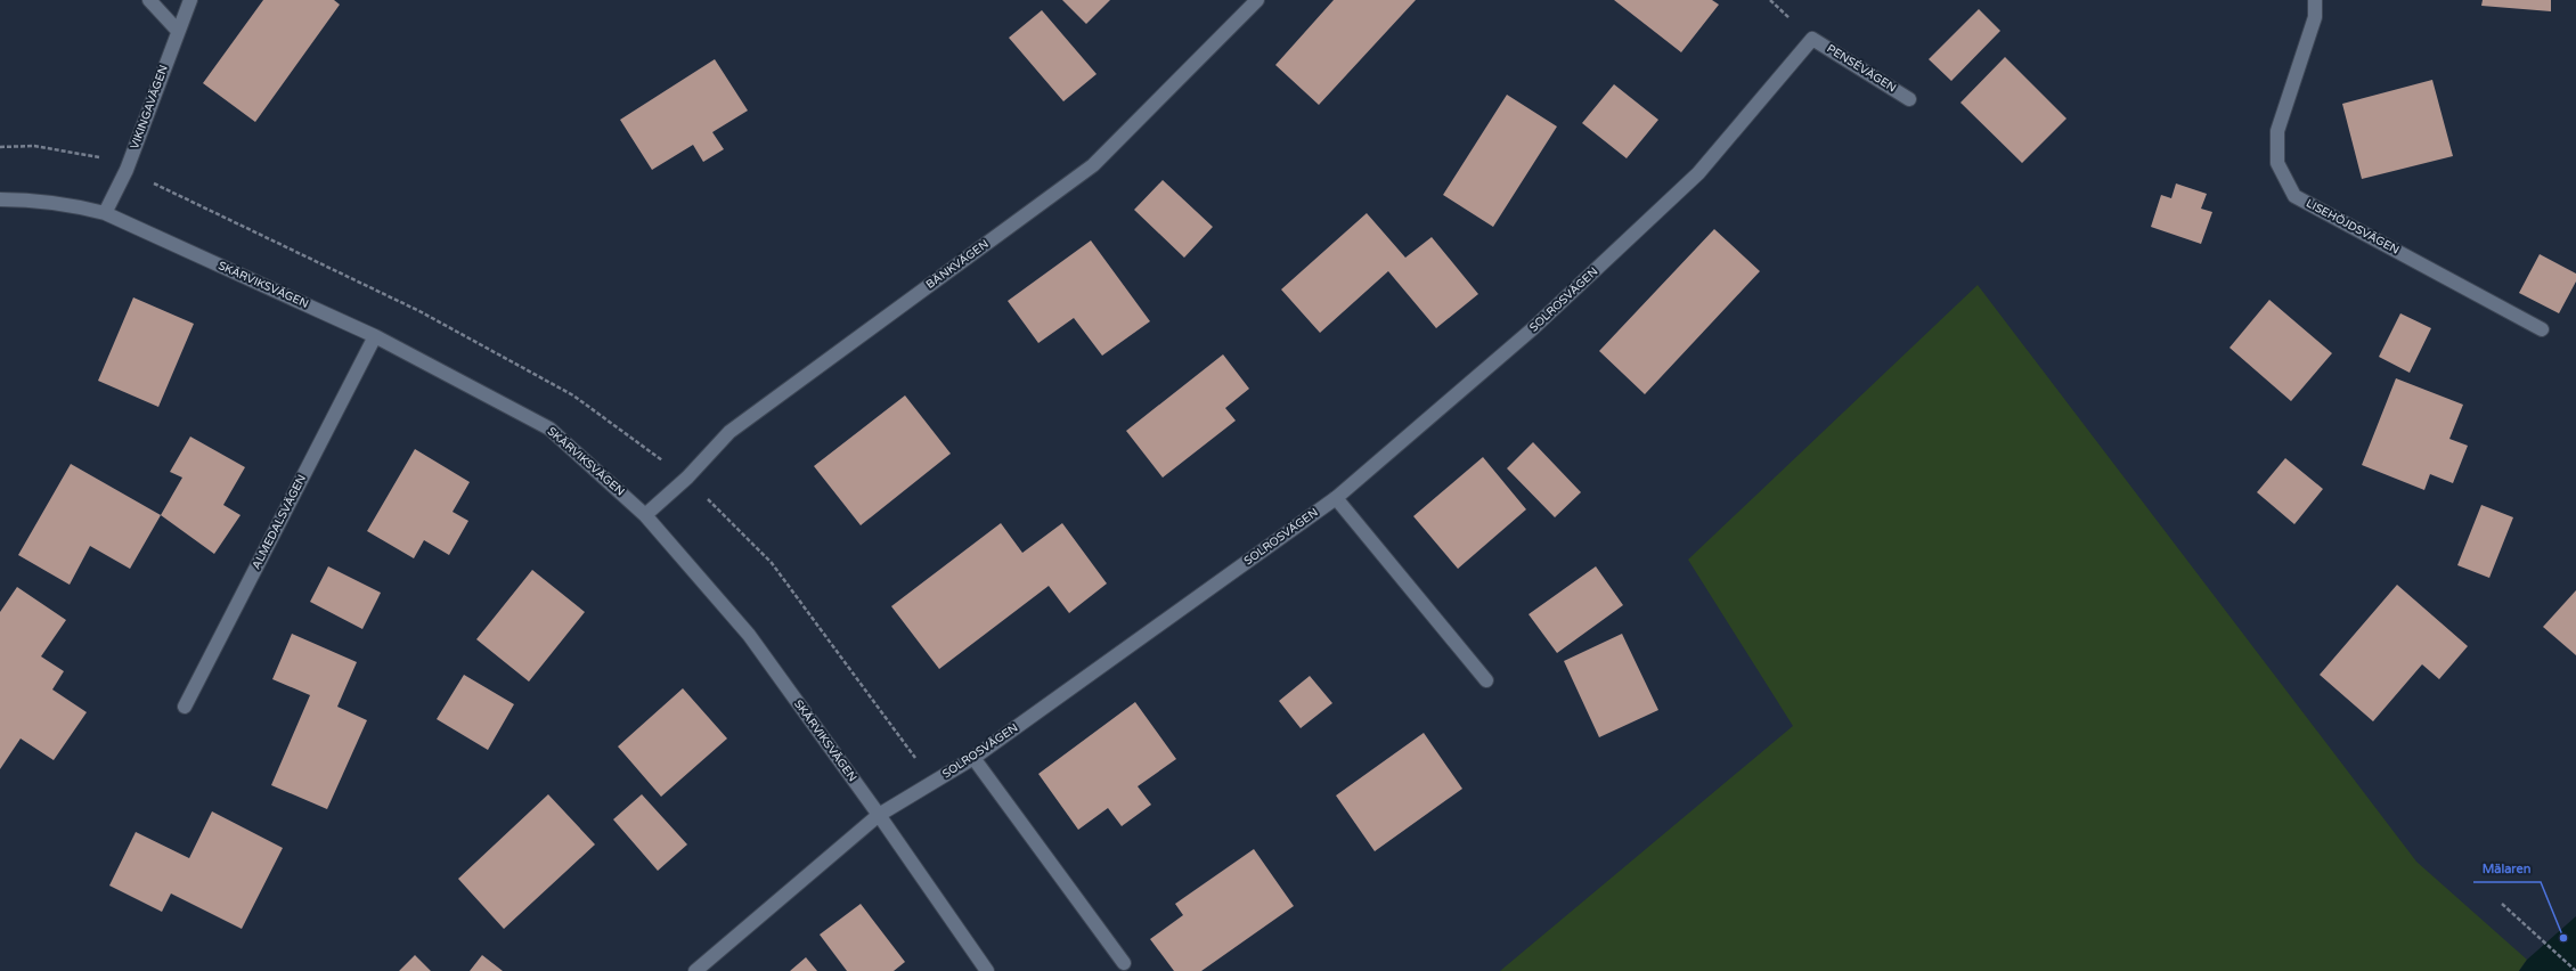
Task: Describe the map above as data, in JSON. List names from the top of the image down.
{
  "streets": {
    "street": [
      "PENSÉVÄGEN",
      "VIKINGAVÄGEN",
      "LISEHÖJDSVÄGEN",
      "BÄNKVÄGEN",
      "SKÄRVIKSVÄGEN",
      "SOLROSVÄGEN",
      "ALMEDALSVÄGEN"
    ]
  },
  "crossings": [
    ["PENSÉVÄGEN", "SOLROSVÄGEN"],
    ["VIKINGAVÄGEN", "SKÄRVIKSVÄGEN"],
    ["BÄNKVÄGEN", "SKÄRVIKSVÄGEN"],
    ["SKÄRVIKSVÄGEN", "SOLROSVÄGEN"],
    ["SKÄRVIKSVÄGEN", "ALMEDALSVÄGEN"]
  ],
  "places": ["Mälaren"]
}
